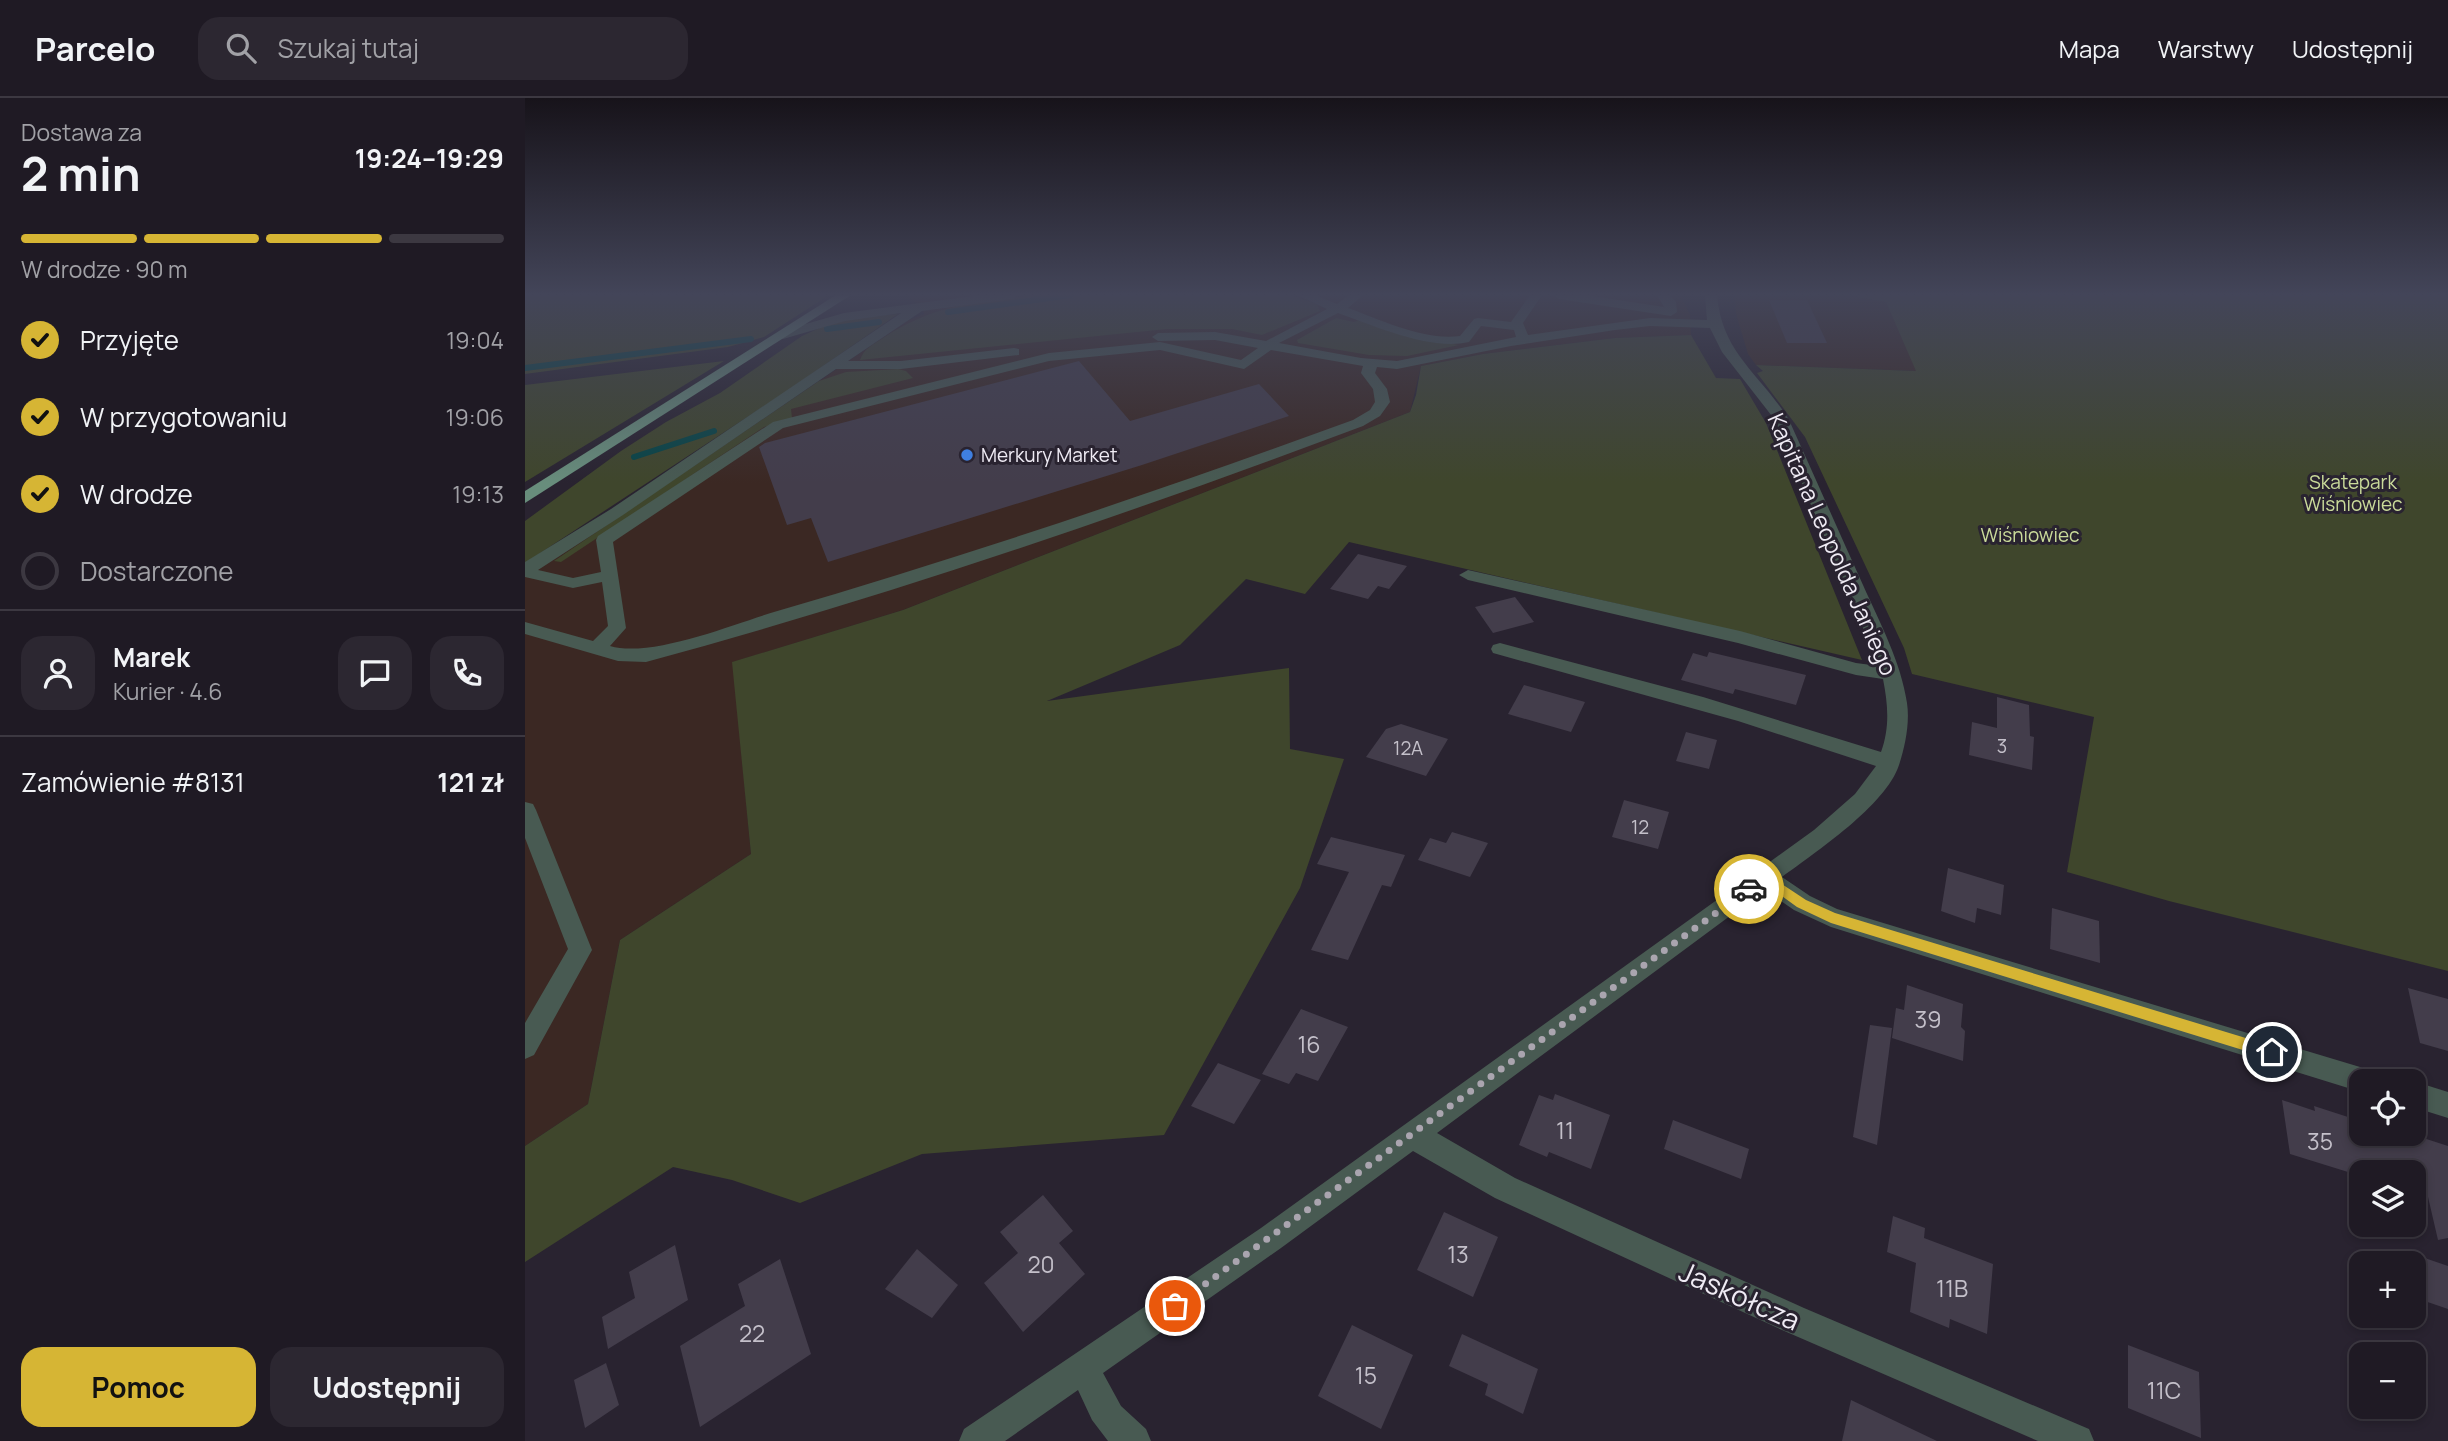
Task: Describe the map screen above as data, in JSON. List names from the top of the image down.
{
  "streets": {
    "street": ["Kapitana Leopolda Janiego", "Jaskółcza"]
  },
  "crossings": [
    ["Kapitana Leopolda Janiego", "Jaskółcza"]
  ],
  "parks": ["Skatepark Wiśniowiec", "Wiśniowiec"],
  "places": ["Merkury Market"],
  "house_numbers": [
    "3",
    "12A",
    "12",
    "39",
    "16",
    "11",
    "35",
    "13",
    "20",
    "11B",
    "22",
    "15",
    "11C"
  ],
  "page": {
    "header": "Parcelo",
    "search": "Szukaj tutaj",
    "nav": ["Mapa", "Warstwy", "Udostępnij"],
    "heading": ["2 min", "Dostawa za", "19:24–19:29"],
    "panel": [
      "Marek",
      "Kurier · 4.6",
      "Zamówienie #8131",
      "121 zł"
    ],
    "bar": "W drodze · 90 m",
    "list": [
      ["Przyjęte", "19:04"],
      ["W przygotowaniu", "19:06"],
      ["W drodze", "19:13"],
      "Dostarczone"
    ],
    "map_buttons": ["+", "−"],
    "buttons": ["Pomoc", "Udostępnij"]
  }
}
